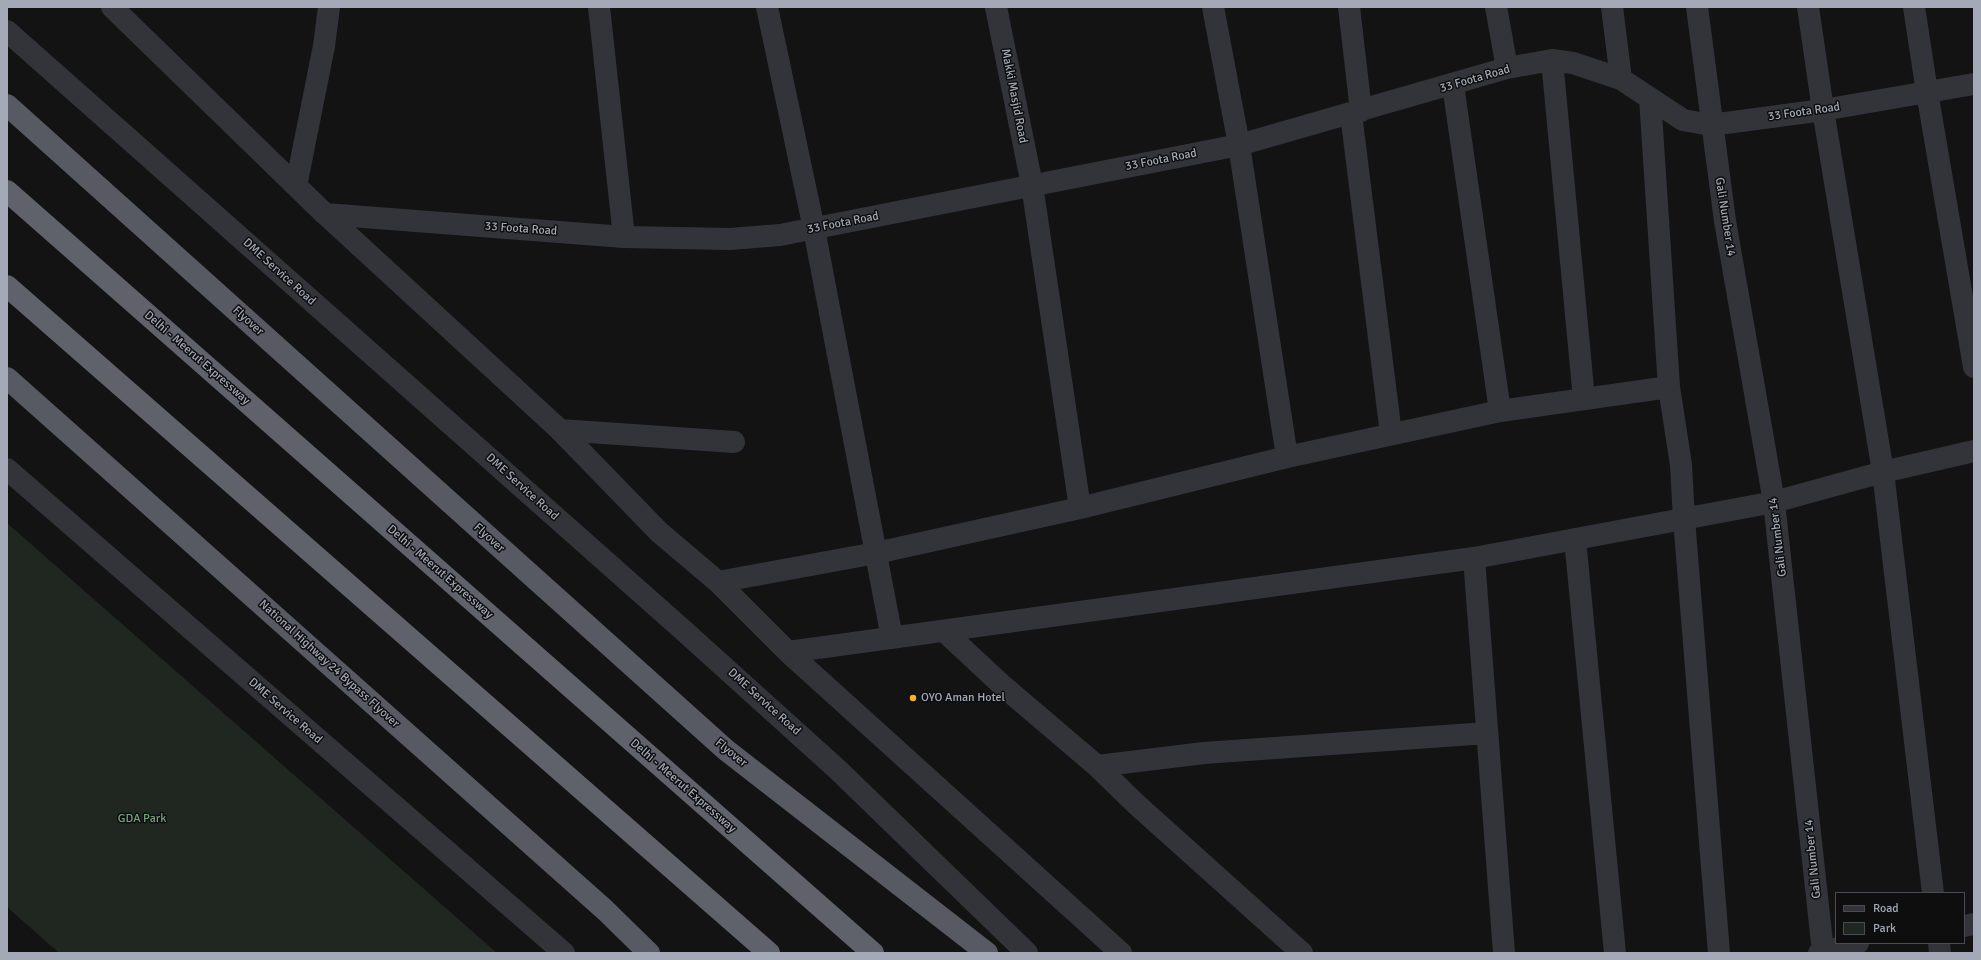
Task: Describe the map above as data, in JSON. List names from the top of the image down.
{
  "streets": {
    "highway": ["Flyover", "Delhi - Meerut Expressway", "National Highway 24 Bypass Flyover"],
    "street": [
      "33 Foota Road",
      "Makki Masjid Road",
      "Gali Number 14",
      "DME Service Road"
    ]
  },
  "crossings": [
    ["33 Foota Road", "Makki Masjid Road"],
    ["33 Foota Road", "Gali Number 14"]
  ],
  "parks": ["GDA Park"],
  "places": ["OYO Aman Hotel"],
  "legend": ["Road", "Park"]
}
